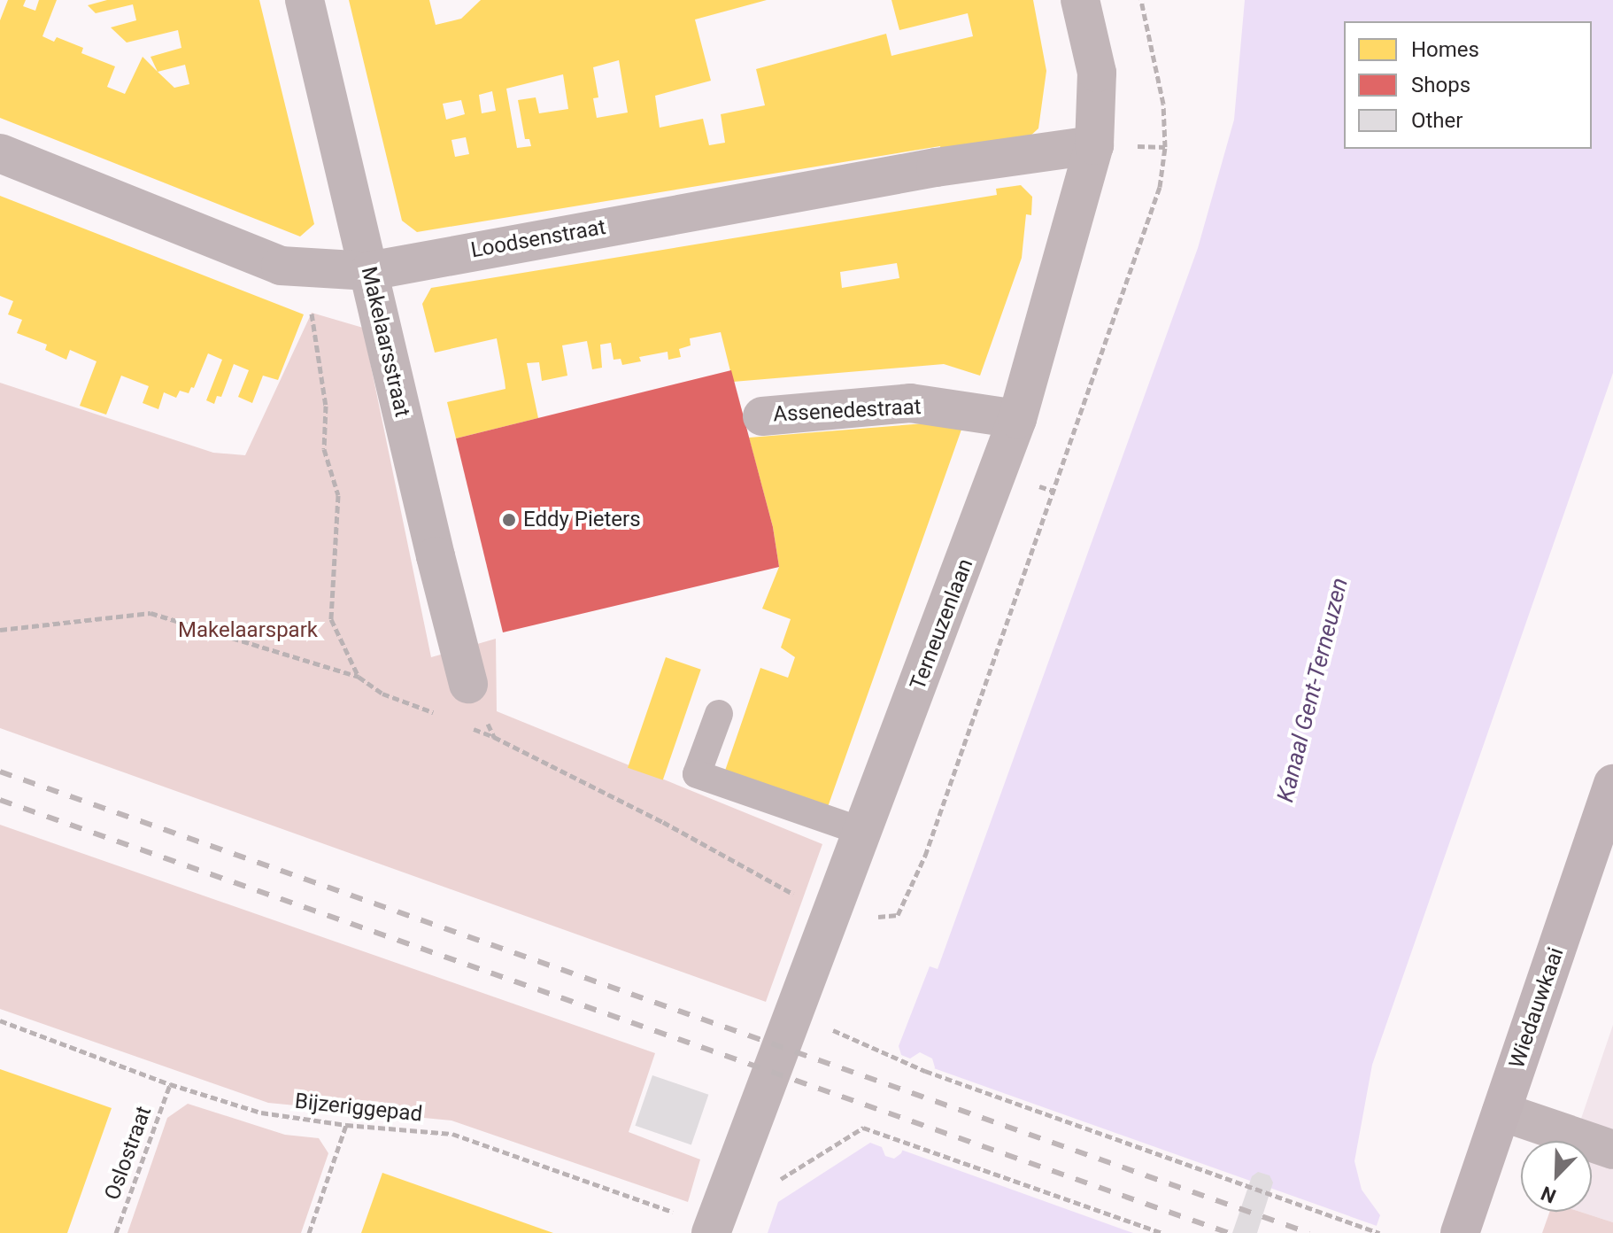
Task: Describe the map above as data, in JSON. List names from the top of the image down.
{
  "streets": {
    "main road": ["Wiedauwkaai"],
    "street": [
      "Loodsenstraat",
      "Makelaarsstraat",
      "Assenedestraat",
      "Terneuzenlaan"
    ],
    "path": ["Bijzeriggepad", "Oslostraat"]
  },
  "crossings": [
    ["Loodsenstraat", "Makelaarsstraat"],
    ["Loodsenstraat", "Terneuzenlaan"],
    ["Assenedestraat", "Terneuzenlaan"],
    ["Terneuzenlaan", "Bijzeriggepad"],
    ["Bijzeriggepad", "Oslostraat"]
  ],
  "water": ["Kanaal Gent-Terneuzen"],
  "parks": ["Makelaarspark"],
  "places": ["Eddy Pieters"],
  "legend": ["Homes", "Shops", "Other"],
  "north": "bottom left"
}
